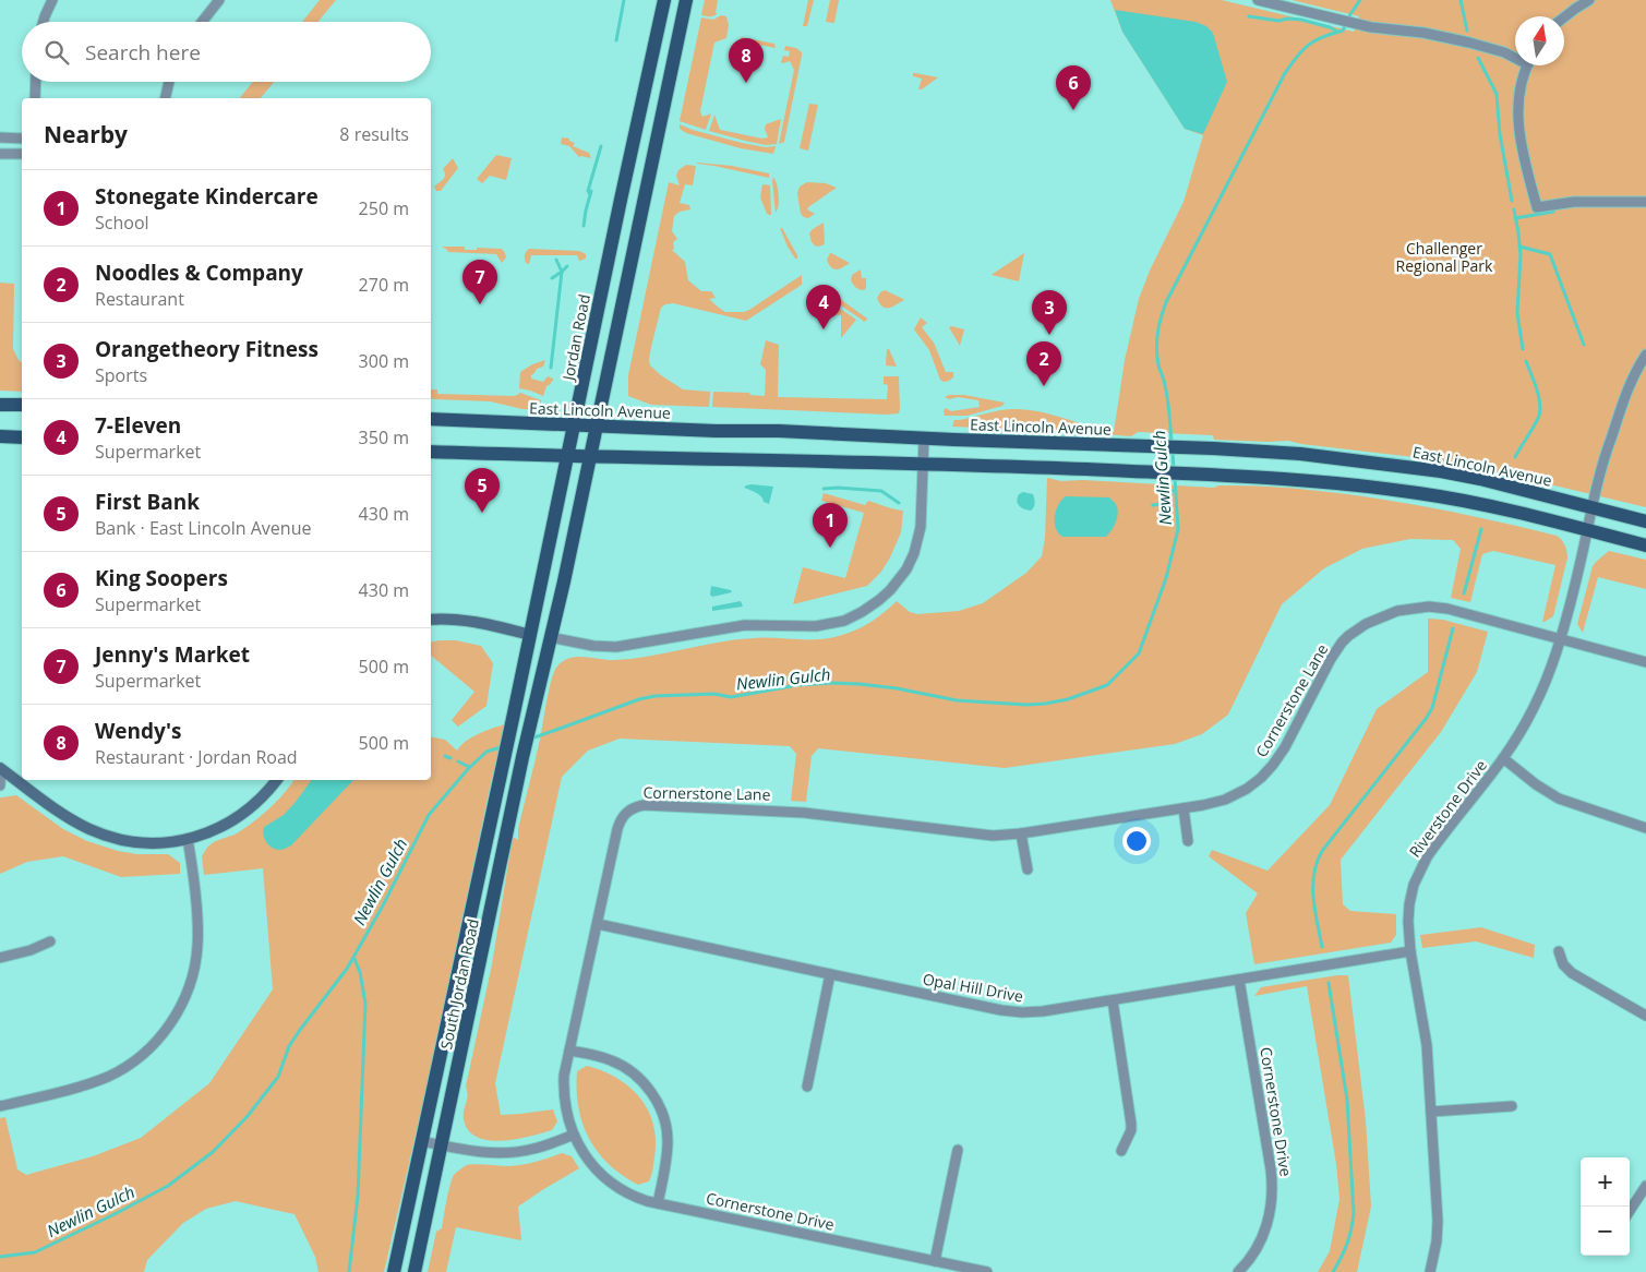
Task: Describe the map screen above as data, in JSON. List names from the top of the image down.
{
  "streets": {
    "main road": ["Jordan Road", "East Lincoln Avenue", "South Jordan Road"],
    "street": [
      "Cornerstone Lane",
      "Riverstone Drive",
      "Opal Hill Drive",
      "Cornerstone Drive"
    ]
  },
  "crossings": [
    ["Jordan Road", "East Lincoln Avenue"],
    ["Jordan Road", "South Jordan Road"],
    ["East Lincoln Avenue", "Riverstone Drive"],
    ["Cornerstone Lane", "Riverstone Drive"],
    ["Cornerstone Lane", "Opal Hill Drive"],
    ["Cornerstone Lane", "Cornerstone Drive"],
    ["Riverstone Drive", "Opal Hill Drive"],
    ["Opal Hill Drive", "Cornerstone Drive"]
  ],
  "water": ["Newlin Gulch"],
  "parks": ["Challenger Regional Park"],
  "north": "top",
  "page": {
    "search": "Search here",
    "pins": [
      "8",
      "6",
      "7",
      "4",
      "3",
      "2",
      "5",
      "1"
    ],
    "heading": ["Nearby", "8 results"],
    "list": [
      {
        "mark": "1",
        "name": "Stonegate Kindercare",
        "note": "School",
        "value": "250 m"
      },
      {
        "mark": "2",
        "name": "Noodles & Company",
        "note": "Restaurant",
        "value": "270 m"
      },
      {
        "mark": "3",
        "name": "Orangetheory Fitness",
        "note": "Sports",
        "value": "300 m"
      },
      {
        "mark": "4",
        "name": "7-Eleven",
        "note": "Supermarket",
        "value": "350 m"
      },
      {
        "mark": "5",
        "name": "First Bank",
        "note": "Bank · East Lincoln Avenue",
        "value": "430 m"
      },
      {
        "mark": "6",
        "name": "King Soopers",
        "note": "Supermarket",
        "value": "430 m"
      },
      {
        "mark": "7",
        "name": "Jenny's Market",
        "note": "Supermarket",
        "value": "500 m"
      },
      {
        "mark": "8",
        "name": "Wendy's",
        "note": "Restaurant · Jordan Road",
        "value": "500 m"
      }
    ],
    "map_buttons": ["+", "−"]
  }
}
